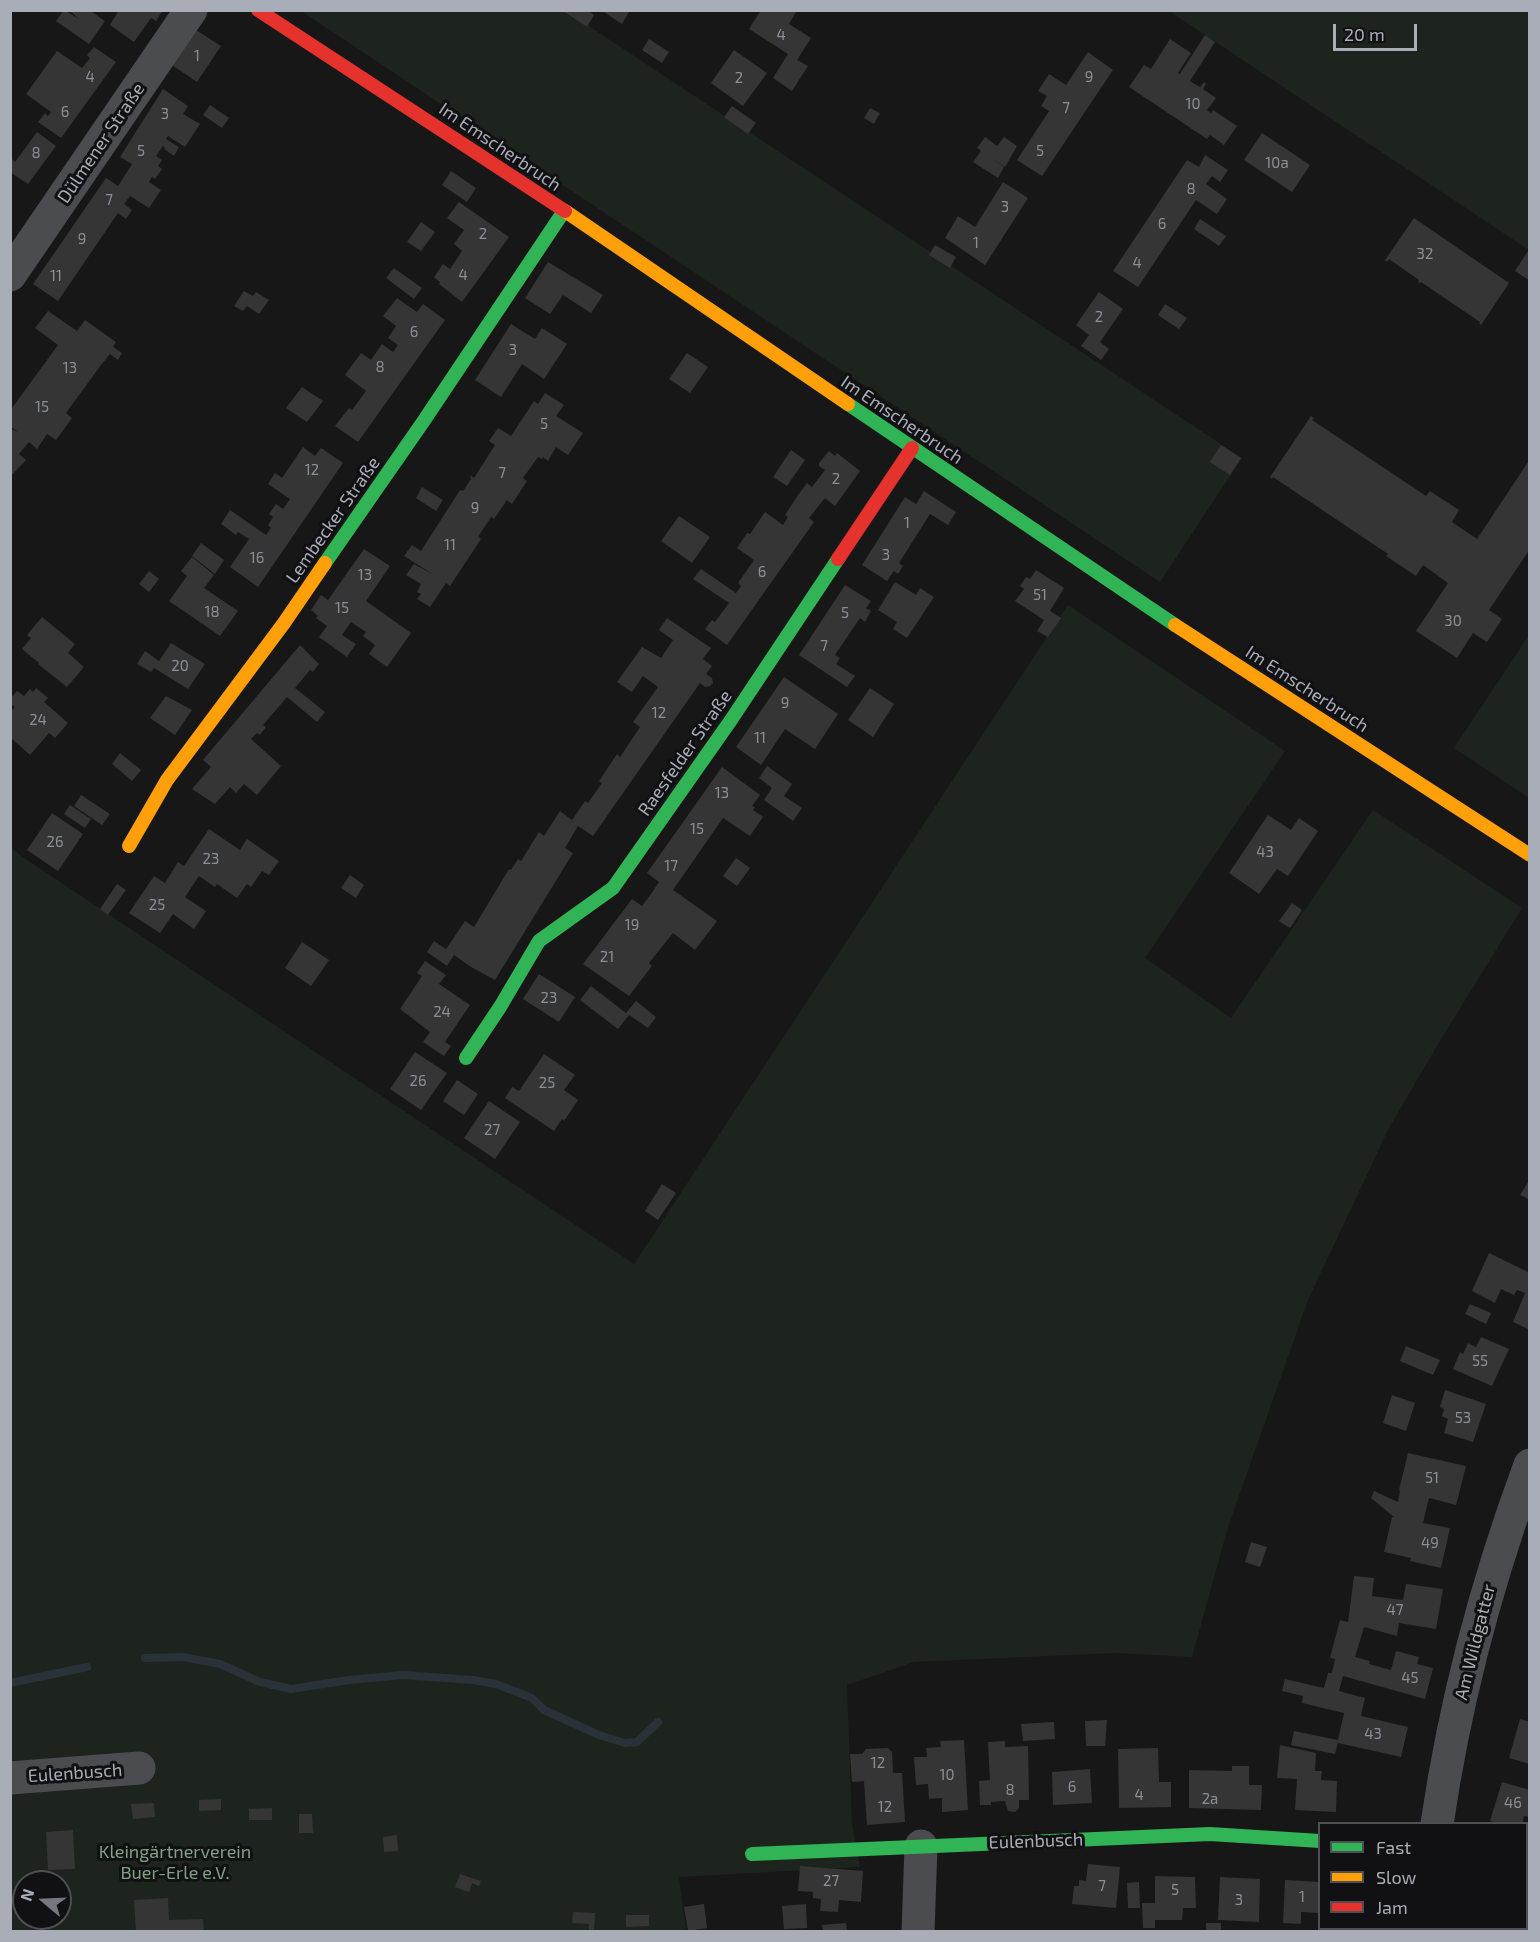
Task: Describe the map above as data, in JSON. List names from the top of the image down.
{
  "streets": {
    "street": [
      "Dülmener Straße",
      "Im Emscherbruch",
      "Lembecker Straße",
      "Raesfelder Straße",
      "Am Wildgatter",
      "Eulenbusch"
    ]
  },
  "crossings": [
    ["Im Emscherbruch", "Lembecker Straße"],
    ["Im Emscherbruch", "Raesfelder Straße"]
  ],
  "parks": ["Kleingärtnerverein Buer-Erle e.V."],
  "house_numbers": [
    "4",
    "1",
    "4",
    "9",
    "2",
    "10",
    "7",
    "6",
    "3",
    "5",
    "5",
    "8",
    "10a",
    "8",
    "7",
    "3",
    "6",
    "2",
    "9",
    "1",
    "32",
    "4",
    "4",
    "11",
    "2",
    "6",
    "3",
    "8",
    "13",
    "15",
    "5",
    "12",
    "7",
    "2",
    "9",
    "1",
    "11",
    "3",
    "16",
    "6",
    "13",
    "51",
    "15",
    "18",
    "5",
    "30",
    "7",
    "20",
    "9",
    "12",
    "24",
    "11",
    "13",
    "15",
    "26",
    "43",
    "23",
    "17",
    "25",
    "19",
    "21",
    "23",
    "24",
    "26",
    "25",
    "27",
    "55",
    "53",
    "51",
    "49",
    "47",
    "45",
    "43",
    "12",
    "10",
    "6",
    "8",
    "4",
    "2a",
    "46",
    "12",
    "27",
    "7",
    "5",
    "1",
    "3"
  ],
  "legend": ["Fast", "Slow", "Jam"],
  "scale_bar": "20 m",
  "north": "left"
}
